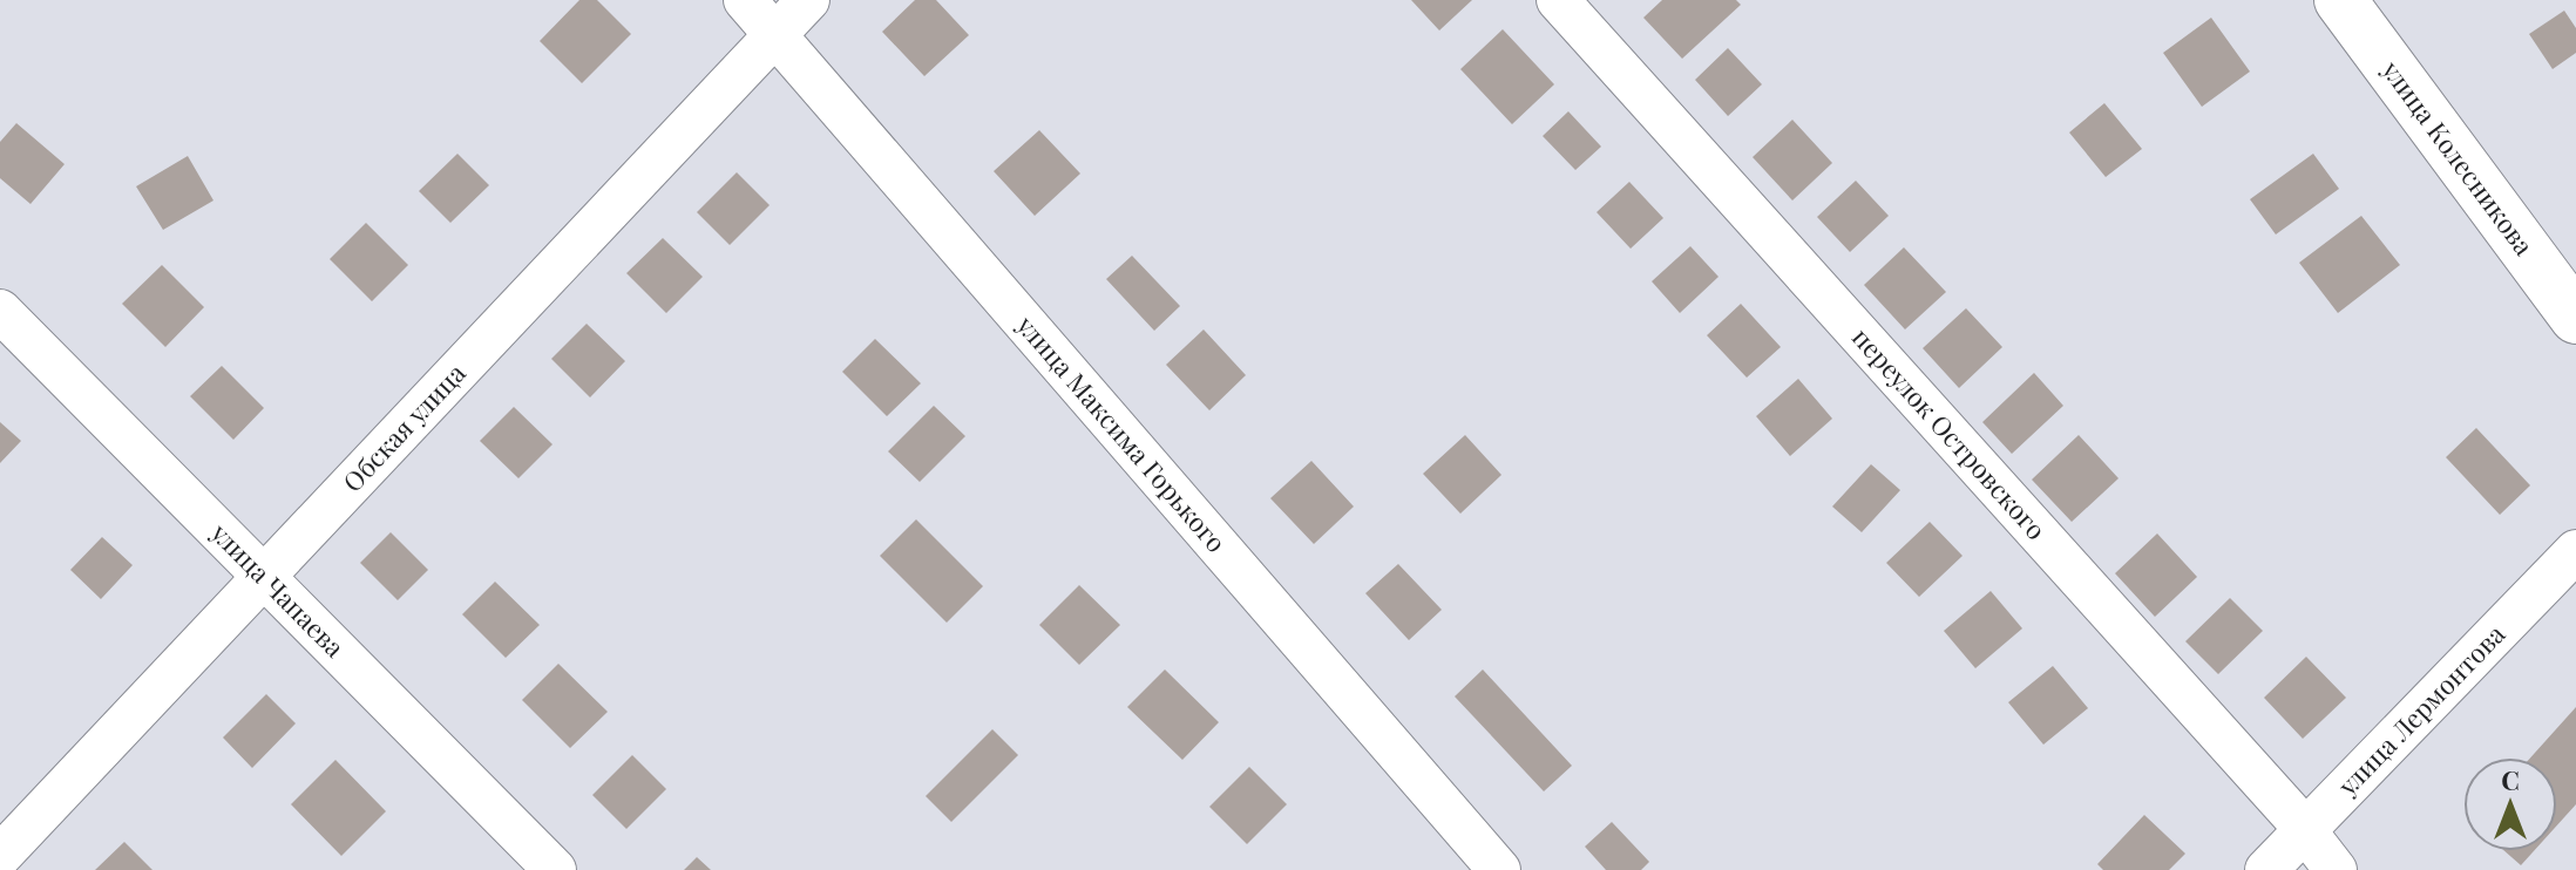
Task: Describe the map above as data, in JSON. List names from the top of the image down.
{
  "streets": {
    "street": [
      "улица Колесникова",
      "Обская улица",
      "переулок Островского",
      "улица Максима Горького",
      "улица Чапаева",
      "улица Лермонтова"
    ]
  },
  "crossings": [
    ["Обская улица", "улица Максима Горького"],
    ["Обская улица", "улица Чапаева"],
    ["переулок Островского", "улица Лермонтова"]
  ],
  "north": "top"
}
